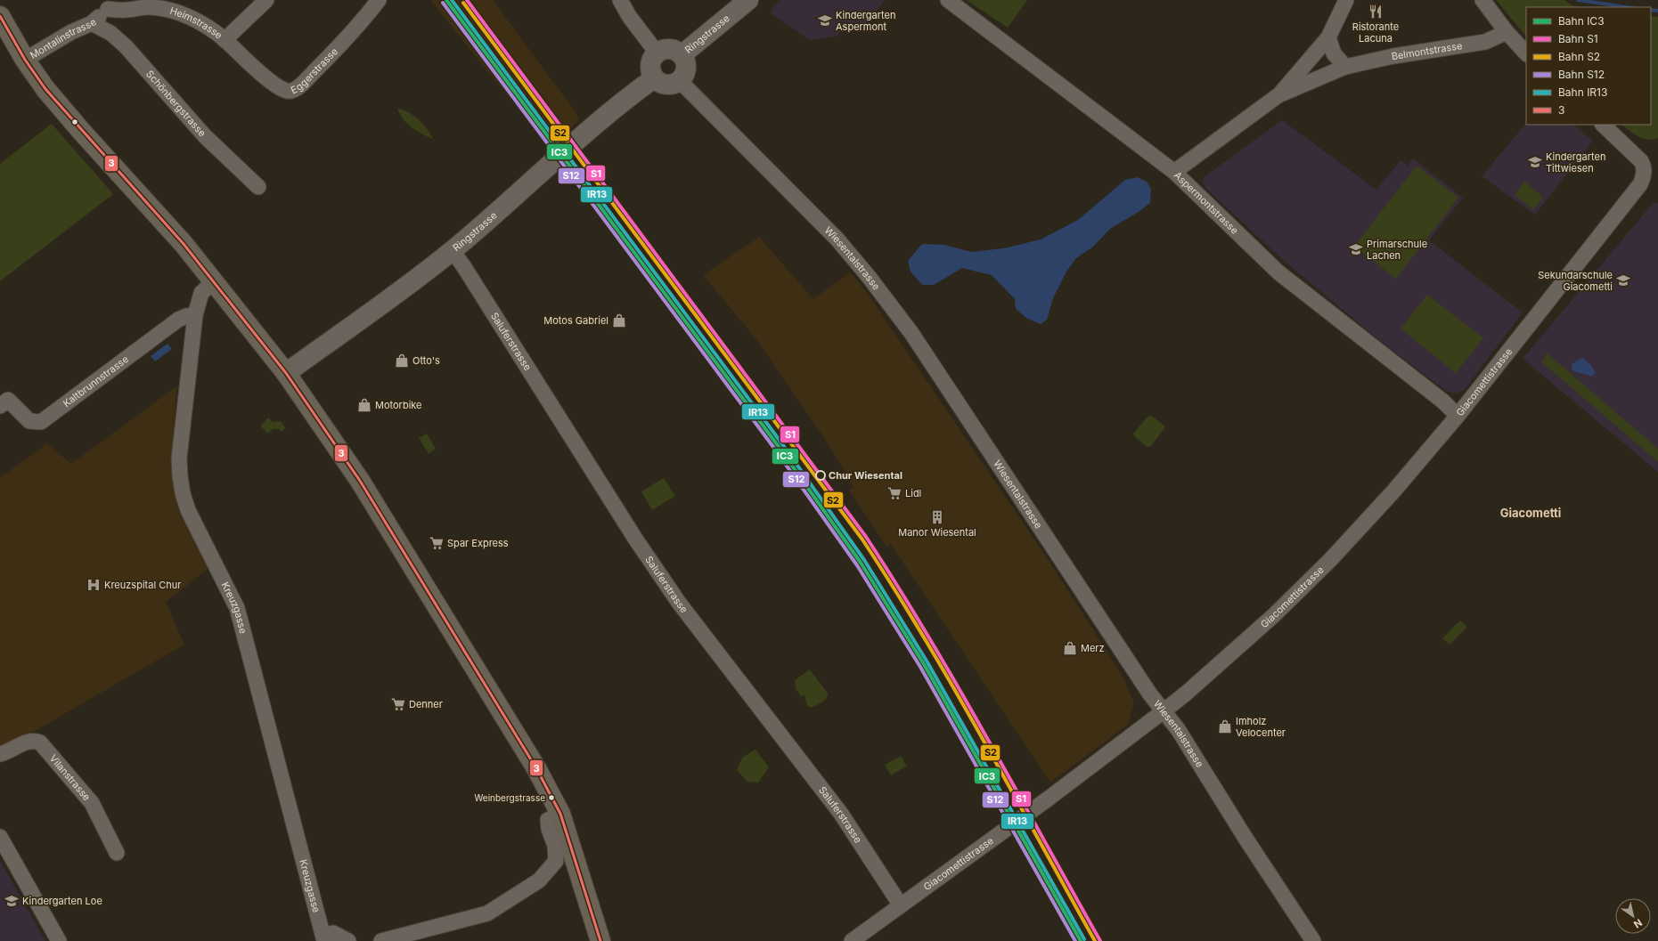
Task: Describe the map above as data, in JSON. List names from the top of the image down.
{
  "streets": {
    "main road": ["Ringstrasse"],
    "street": [
      "Heimstrasse",
      "Montalinstrasse",
      "Belmontstrasse",
      "Eggerstrasse",
      "Schönbergstrasse",
      "Aspermontstrasse",
      "Wiesentalstrasse",
      "Saluferstrasse",
      "Kaltbrunnstrasse",
      "Giacomettistrasse",
      "Kreuzgasse",
      "Vilanstrasse"
    ]
  },
  "crossings": [
    ["Heimstrasse", "Montalinstrasse"],
    ["Heimstrasse", "Eggerstrasse"],
    ["Ringstrasse", "Wiesentalstrasse"],
    ["Ringstrasse", "Saluferstrasse"],
    ["Montalinstrasse", "Schönbergstrasse"],
    ["Belmontstrasse", "Aspermontstrasse"],
    ["Aspermontstrasse", "Giacomettistrasse"],
    ["Wiesentalstrasse", "Giacomettistrasse"],
    ["Saluferstrasse", "Giacomettistrasse"],
    ["Kaltbrunnstrasse", "Kreuzgasse"]
  ],
  "districts": ["Giacometti"],
  "places": {
    "restaurant": ["Ristorante Lacuna"],
    "school or university": [
      "Kindergarten Aspermont",
      "Kindergarten Tittwiesen",
      "Primarschule Lachen",
      "Sekundarschule Giacometti",
      "Kindergarten Loe"
    ],
    "shop": [
      "Motos Gabriel",
      "Otto's",
      "Motorbike",
      "Merz",
      "Imholz Velocenter"
    ],
    "other": ["Chur Wiesental", "Weinbergstrasse"],
    "supermarket": ["Lidl", "Spar Express", "Denner"],
    "building": ["Manor Wiesental"],
    "hospital": ["Kreuzspital Chur"]
  },
  "lines": [
    "rail line IC3",
    "rail line S1",
    "rail line IR13",
    "rail line S2",
    "rail line S12",
    "transit line 3"
  ],
  "legend": [
    "Bahn IC3",
    "Bahn S1",
    "Bahn S2",
    "Bahn S12",
    "Bahn IR13",
    "3"
  ],
  "north": "bottom right"
}
